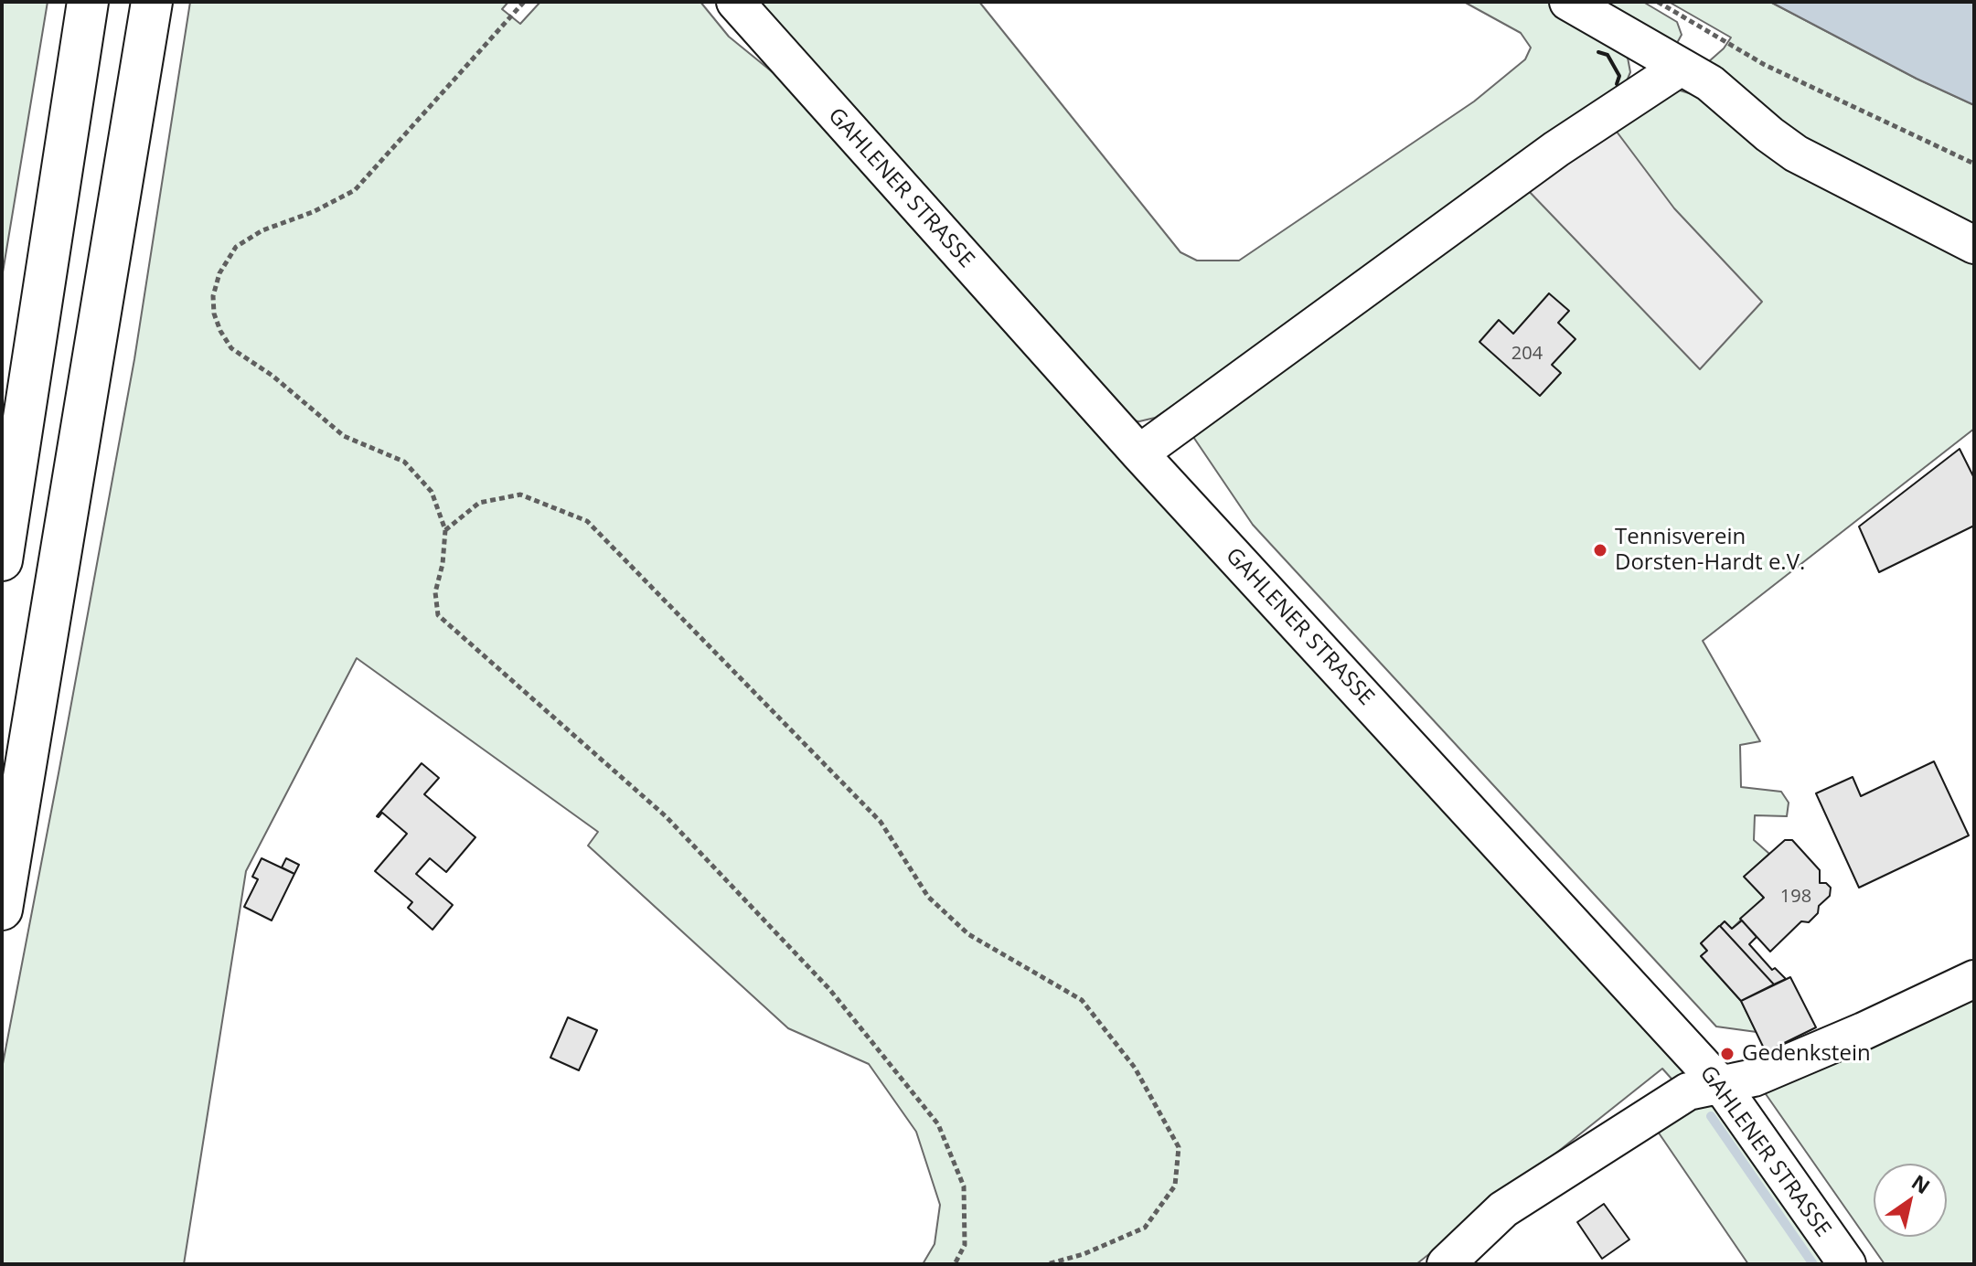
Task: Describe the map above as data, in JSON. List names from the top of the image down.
{
  "streets": {
    "street": ["GAHLENER STRASSE"]
  },
  "places": ["Tennisverein Dorsten-Hardt e.V.", "Gedenkstein"],
  "house_numbers": ["204", "198"],
  "north": "top right"
}
